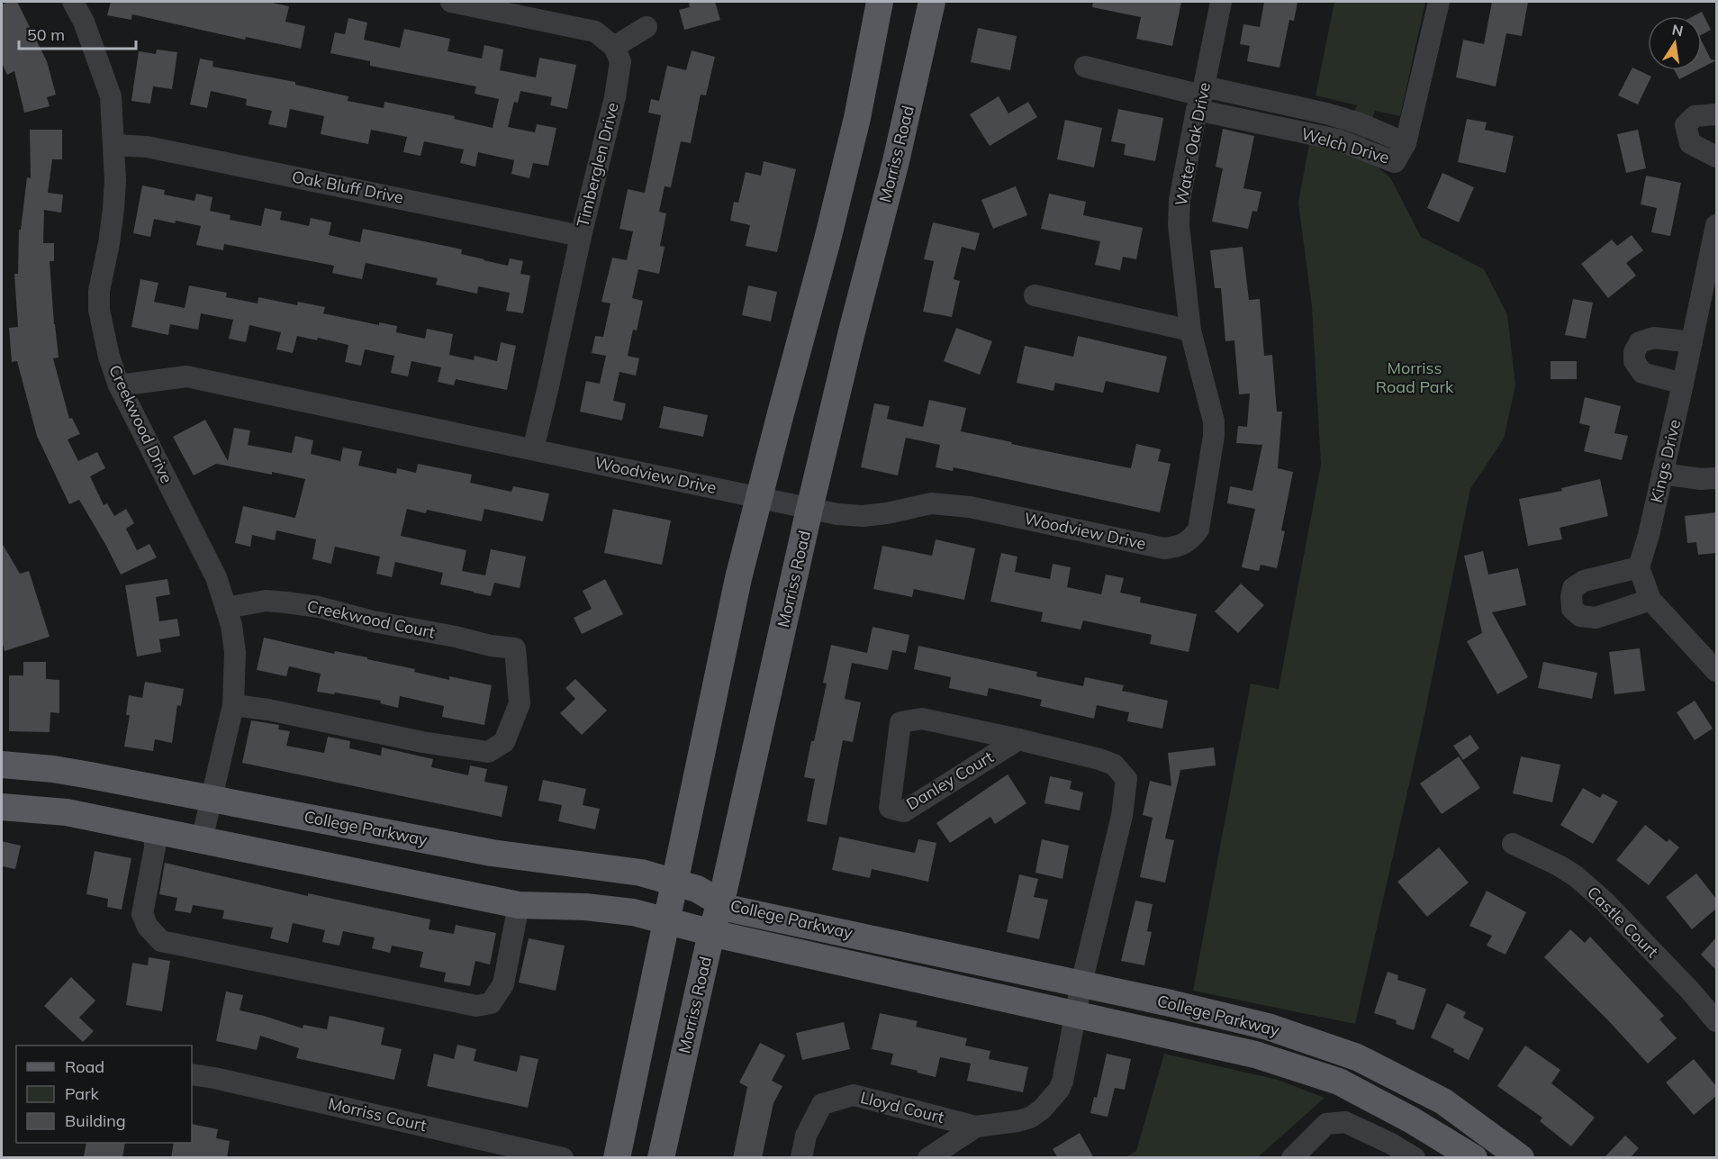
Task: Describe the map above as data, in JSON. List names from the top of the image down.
{
  "streets": {
    "main road": ["Morriss Road", "College Parkway"],
    "street": [
      "Water Oak Drive",
      "Welch Drive",
      "Timberglen Drive",
      "Oak Bluff Drive",
      "Creekwood Drive",
      "Kings Drive",
      "Woodview Drive",
      "Creekwood Court",
      "Danley Court",
      "Castle Court",
      "Lloyd Court",
      "Morriss Court"
    ]
  },
  "crossings": [
    ["Water Oak Drive", "Welch Drive"],
    ["Water Oak Drive", "Woodview Drive"],
    ["Morriss Road", "Woodview Drive"],
    ["Morriss Road", "College Parkway"],
    ["Timberglen Drive", "Oak Bluff Drive"],
    ["Timberglen Drive", "Woodview Drive"],
    ["Oak Bluff Drive", "Creekwood Drive"],
    ["Creekwood Drive", "Woodview Drive"],
    ["Creekwood Drive", "Creekwood Court"],
    ["Creekwood Drive", "College Parkway"],
    ["Danley Court", "College Parkway"],
    ["Danley Court", "Lloyd Court"],
    ["College Parkway", "Lloyd Court"]
  ],
  "parks": ["Morriss Road Park"],
  "legend": ["Road", "Park", "Building"],
  "scale_bar": "50 m",
  "north": "top"
}
